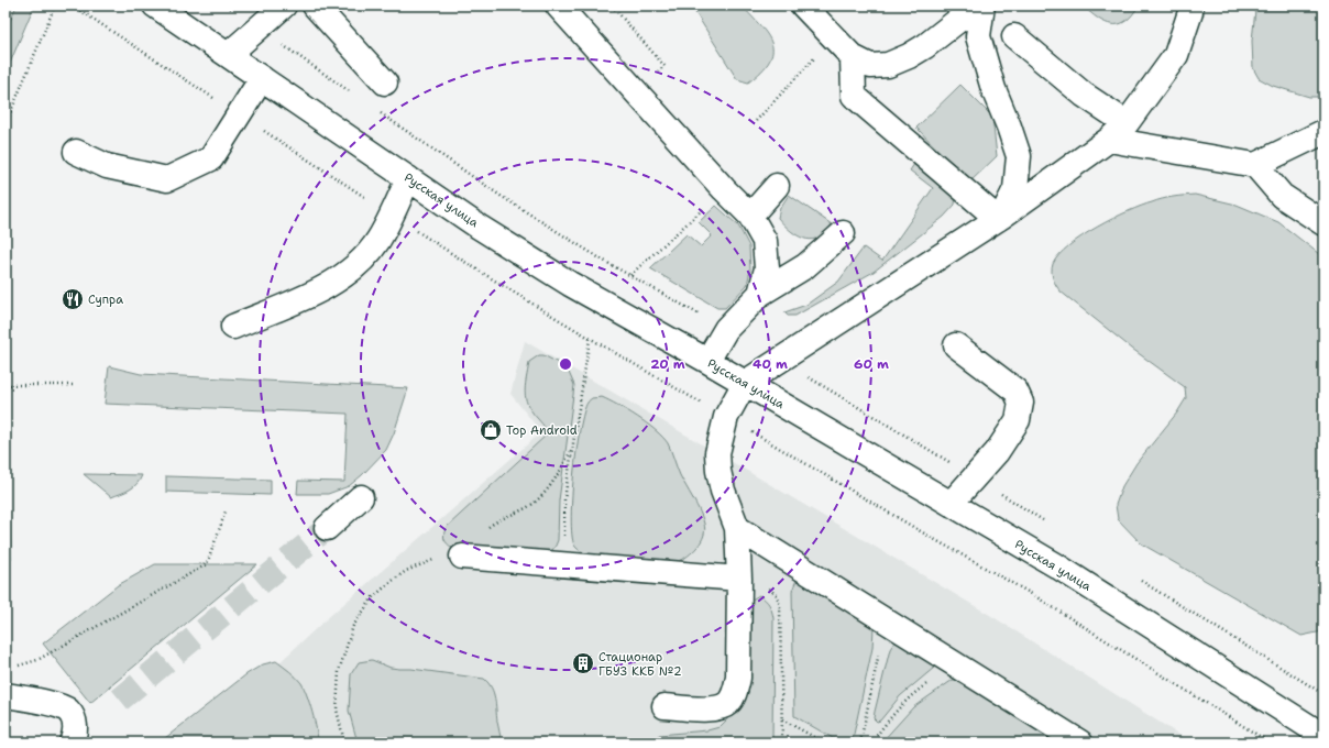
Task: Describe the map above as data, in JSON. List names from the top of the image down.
{
  "streets": {
    "street": ["Русская улица"]
  },
  "places": {
    "restaurant": ["Супра"],
    "shop": ["Top Android"],
    "building": ["Стационар ГБУЗ ККБ №2"]
  },
  "rings": ["20 m", "40 m", "60 m"]
}
